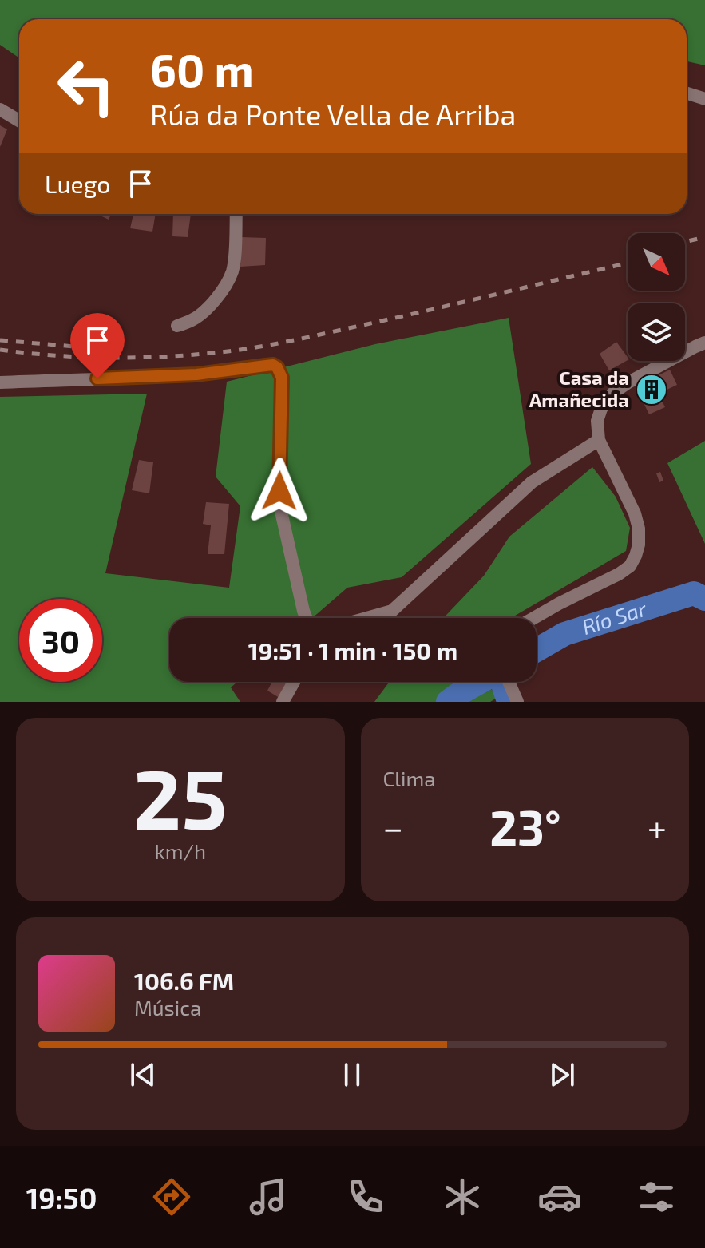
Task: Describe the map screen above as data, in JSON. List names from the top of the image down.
{
  "water": ["Río Sar"],
  "places": {
    "building": ["Casa da Amañecida"]
  },
  "north": "bottom right",
  "page": {
    "turn": ["60 m", "Rúa da Ponte Vella de Arriba"],
    "then": "Luego",
    "limit": "30",
    "trip": "19:51 · 1 min · 150 m",
    "tile": [
      ["25", "km/h"],
      "Clima"
    ],
    "heat": ["−", "23°", "+"],
    "song": ["106.6 FM", "Música"],
    "tabs": "19:50"
  }
}
